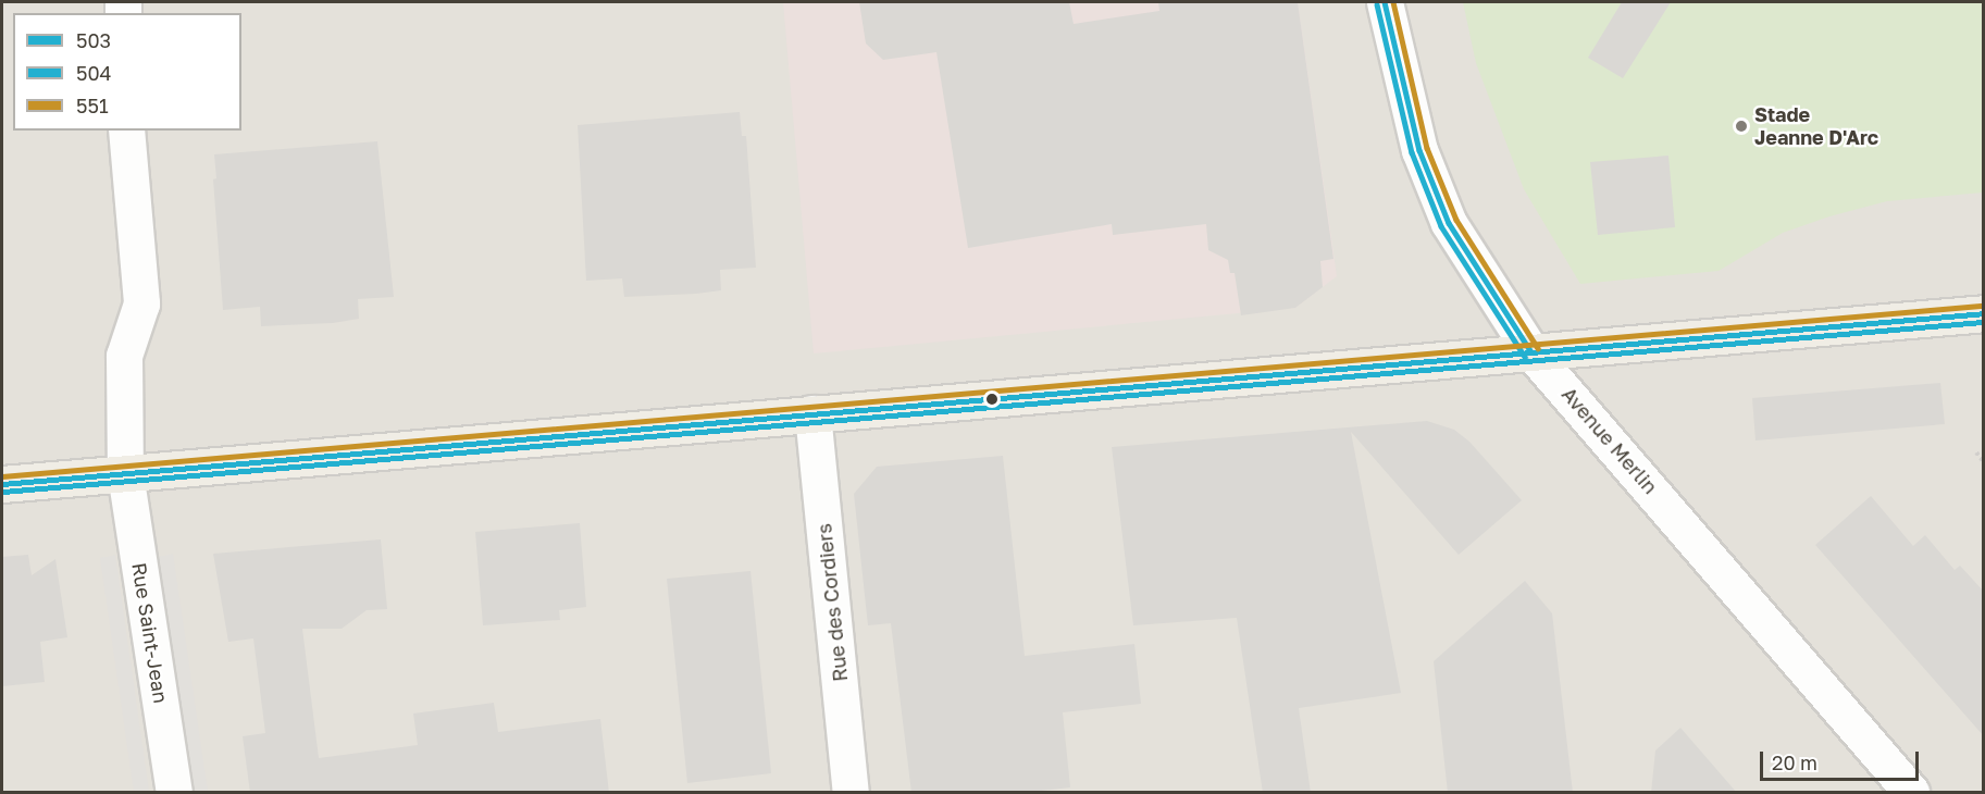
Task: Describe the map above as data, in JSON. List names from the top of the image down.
{
  "streets": {
    "street": ["Avenue Merlin", "Rue des Cordiers", "Rue Saint-Jean"]
  },
  "places": ["Stade Jeanne D'Arc"],
  "lines": ["transit line 503", "transit line 551", "transit line 504"],
  "legend": ["503", "504", "551"],
  "scale_bar": "20 m"
}
